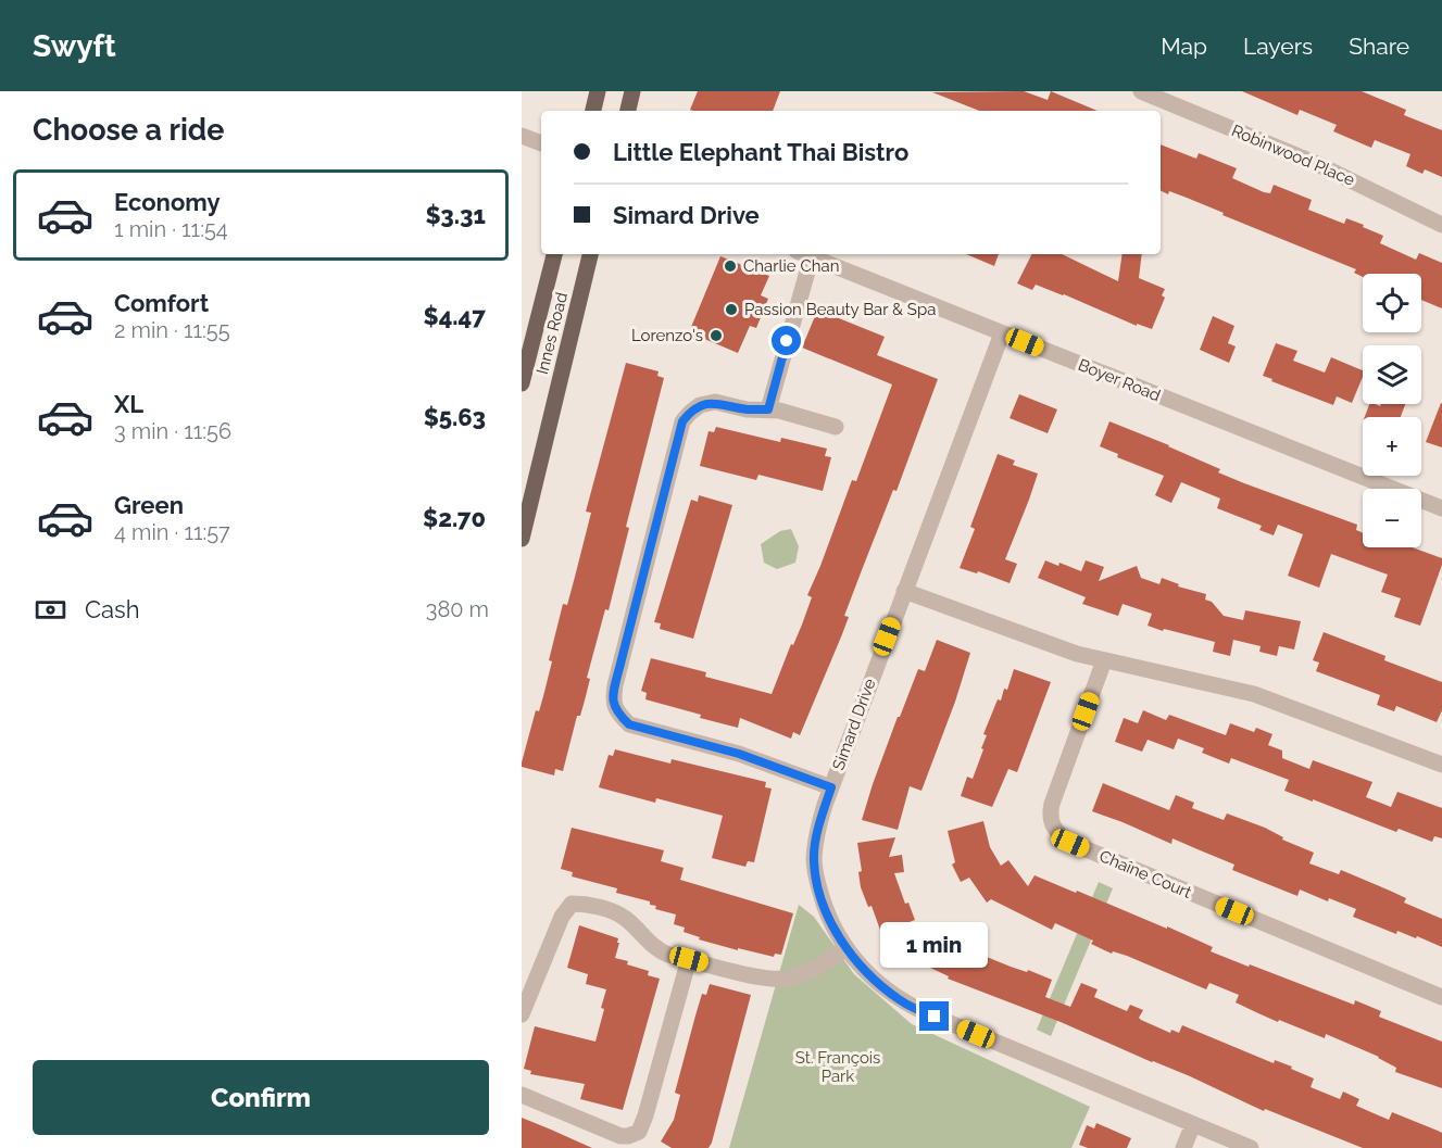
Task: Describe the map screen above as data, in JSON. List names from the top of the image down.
{
  "streets": {
    "main road": ["Innes Road"],
    "street": [
      "Robinwood Place",
      "Boyer Road",
      "Simard Drive",
      "Chaîne Court"
    ]
  },
  "crossings": [
    ["Boyer Road", "Simard Drive"]
  ],
  "parks": ["St. François Park"],
  "places": ["Charlie Chan", "Passion Beauty Bar & Spa", "Lorenzo's"],
  "page": {
    "header": "Swyft",
    "nav": ["Map", "Layers", "Share"],
    "heading": "Choose a ride",
    "banner": ["Little Elephant Thai Bistro", "Simard Drive"],
    "list": [
      {
        "name": "Economy",
        "note": "1 min · 11:54",
        "value": "$3.31"
      },
      {
        "name": "Comfort",
        "note": "2 min · 11:55",
        "value": "$4.47"
      },
      {
        "name": "XL",
        "note": "3 min · 11:56",
        "value": "$5.63"
      },
      {
        "name": "Green",
        "note": "4 min · 11:57",
        "value": "$2.70"
      }
    ],
    "map_buttons": ["+", "−"],
    "pay": ["Cash", "380 m"],
    "bubble": "1 min",
    "buttons": "Confirm"
  }
}
